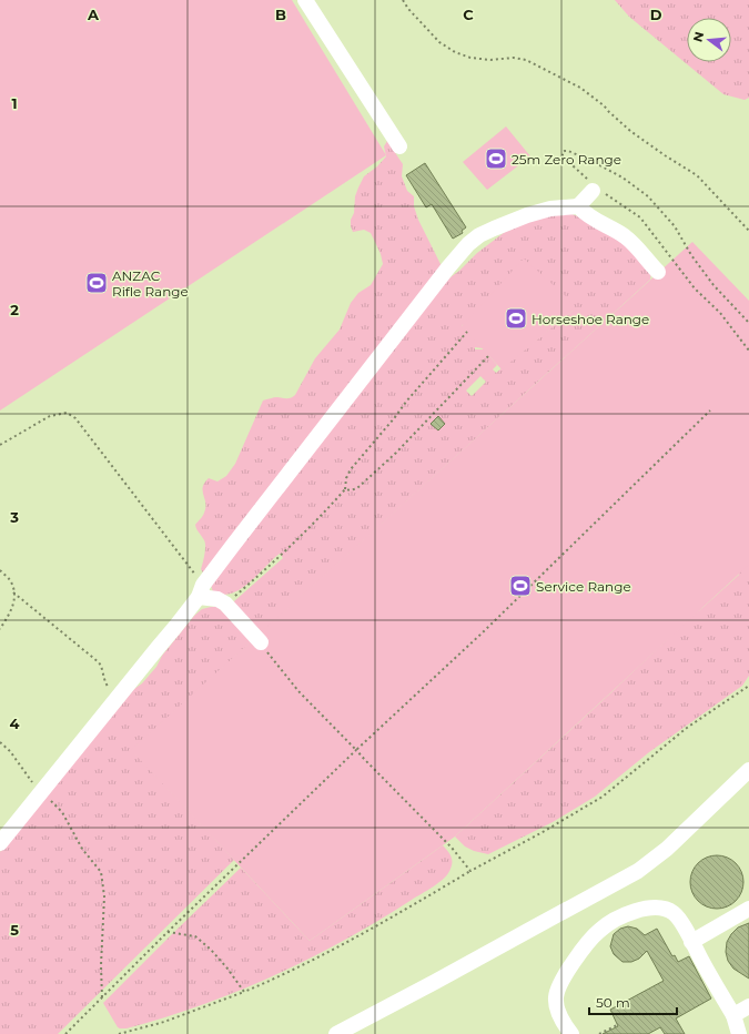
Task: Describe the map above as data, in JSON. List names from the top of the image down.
{
  "places": {
    "sports": [
      "25m Zero Range",
      "ANZAC Rifle Range",
      "Horseshoe Range",
      "Service Range"
    ]
  },
  "scale_bar": "50 m",
  "north": "left",
  "grid": {
    "columns": [
      "A",
      "B",
      "C",
      "D"
    ],
    "rows": [
      "1",
      "2",
      "3",
      "4",
      "5"
    ]
  }
}
